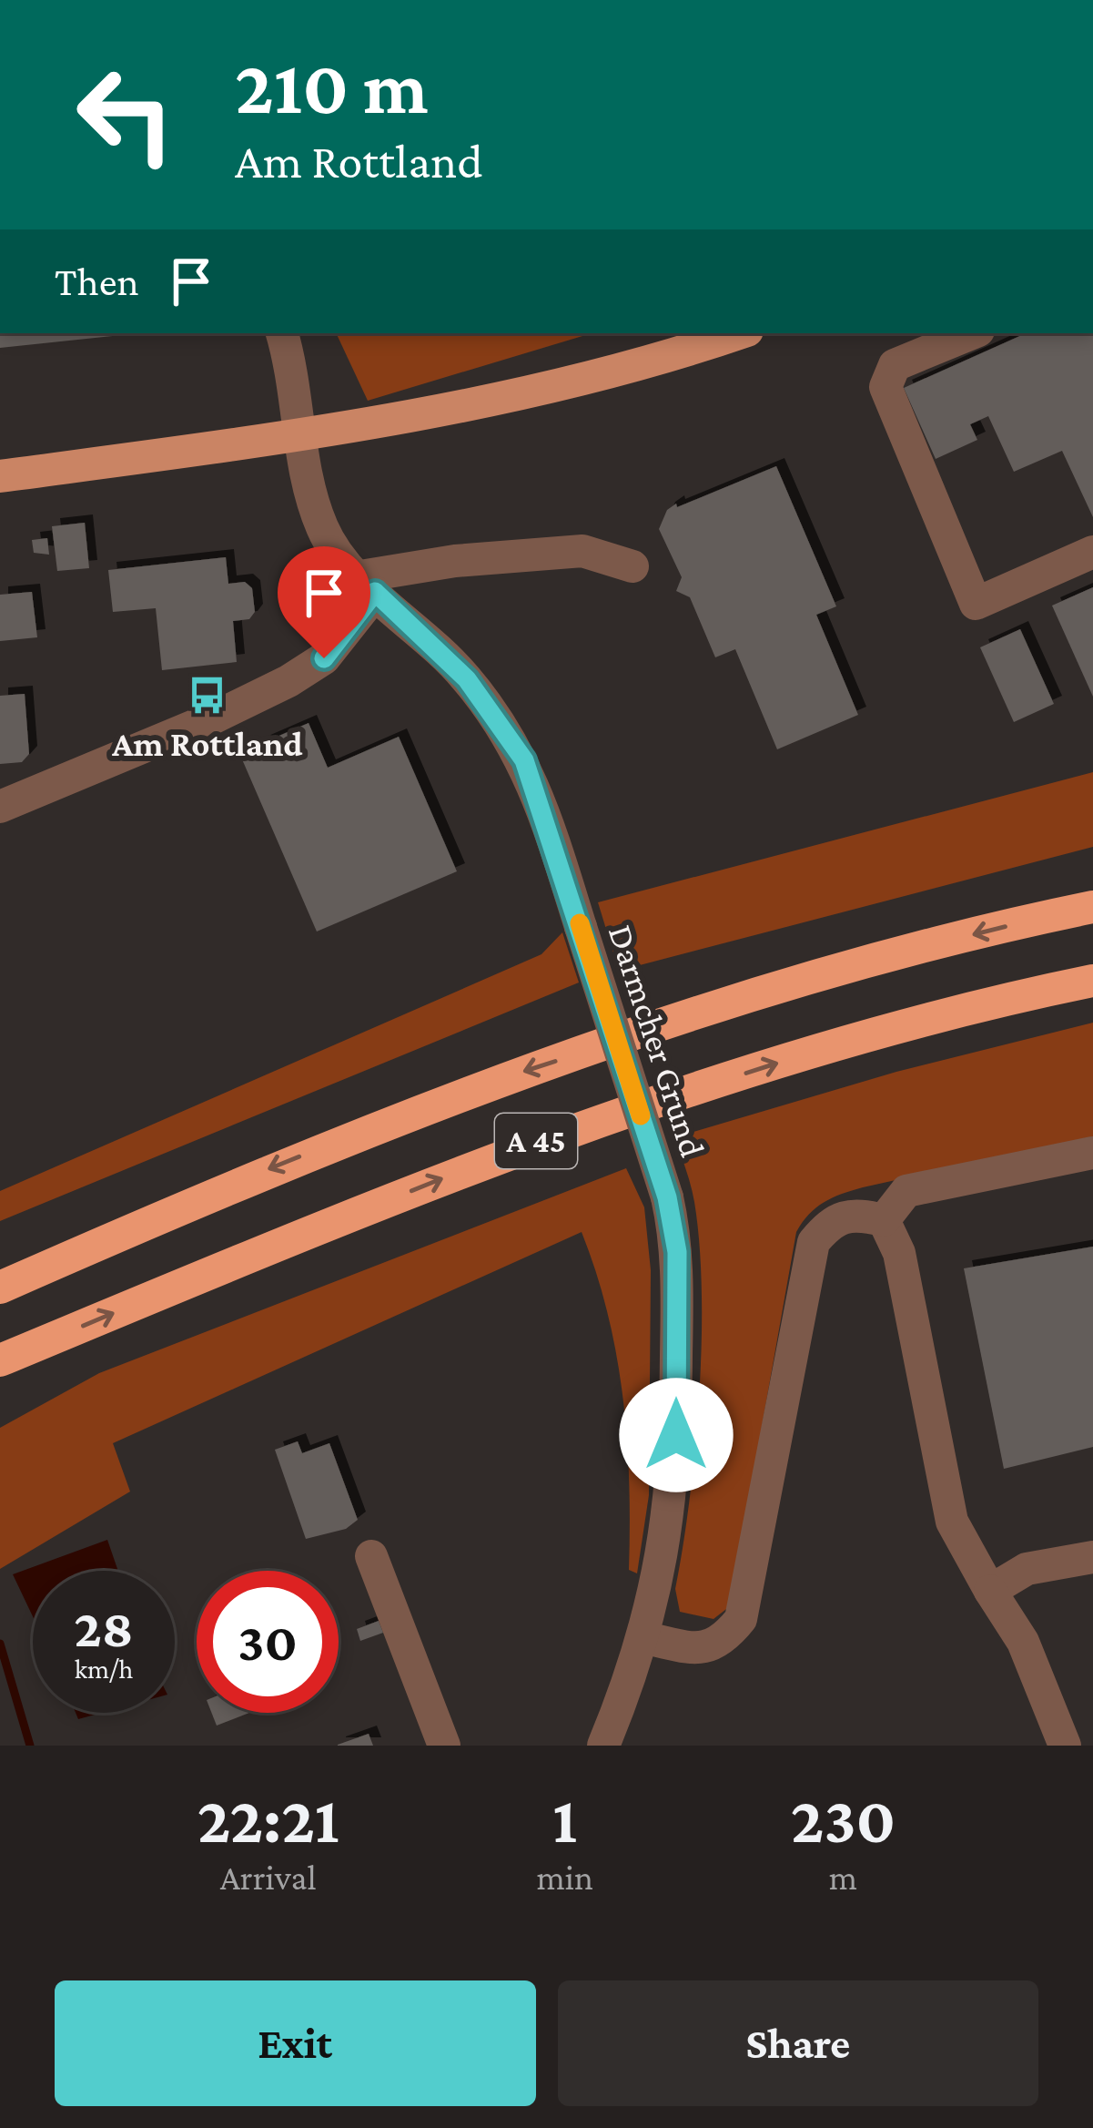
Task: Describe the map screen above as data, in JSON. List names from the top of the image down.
{
  "streets": {
    "highway": ["A 45"],
    "street": ["Darmcher Grund"]
  },
  "places": {
    "bus stop": ["Am Rottland"]
  },
  "page": {
    "turn": ["210 m", "Am Rottland"],
    "then": "Then",
    "speed": "28 km/h",
    "limit": "30",
    "eta": [
      "22:21",
      "Arrival",
      "1",
      "min",
      "230",
      "m"
    ],
    "buttons": ["Exit", "Share"]
  }
}
